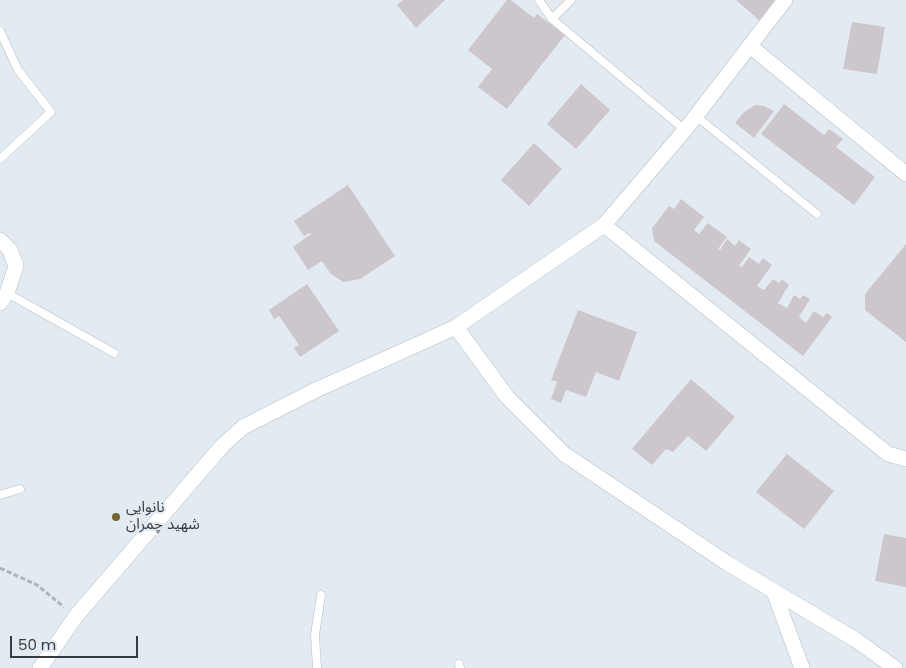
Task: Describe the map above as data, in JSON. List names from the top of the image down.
{
  "places": ["نانوایی شهید چمران"],
  "scale_bar": "50 m"
}
